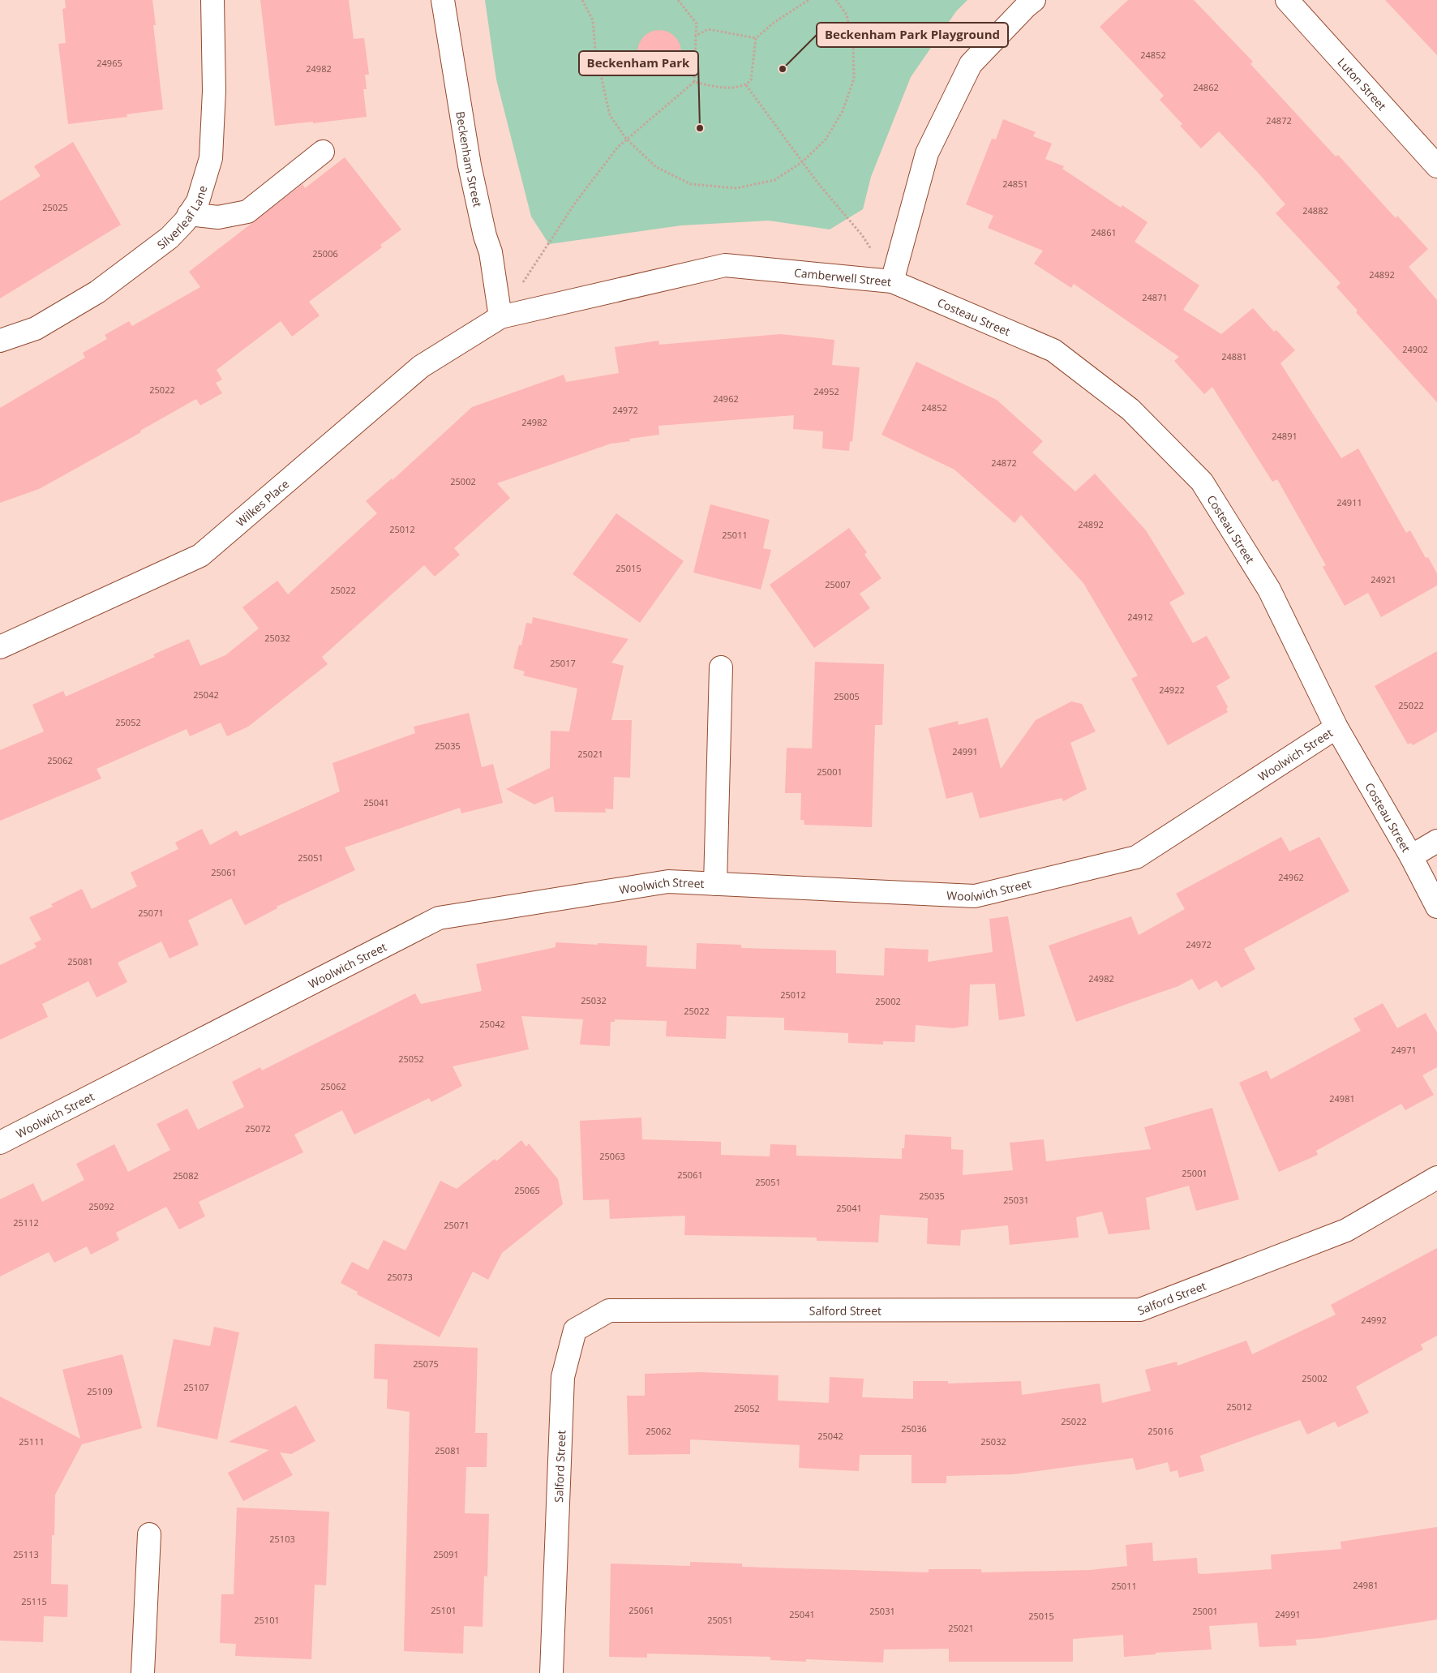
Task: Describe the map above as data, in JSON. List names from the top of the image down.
{
  "streets": {
    "street": [
      "Luton Street",
      "Beckenham Street",
      "Silverleaf Lane",
      "Camberwell Street",
      "Costeau Street",
      "Wilkes Place",
      "Woolwich Street",
      "Salford Street"
    ]
  },
  "crossings": [
    ["Beckenham Street", "Camberwell Street"],
    ["Beckenham Street", "Wilkes Place"],
    ["Camberwell Street", "Costeau Street"],
    ["Camberwell Street", "Wilkes Place"],
    ["Costeau Street", "Woolwich Street"]
  ],
  "places": ["Beckenham Park Playground", "Beckenham Park"],
  "house_numbers": [
    "24852",
    "24965",
    "24982",
    "24862",
    "24872",
    "24851",
    "25025",
    "24882",
    "24861",
    "25006",
    "24892",
    "24871",
    "24902",
    "24881",
    "25022",
    "24952",
    "24962",
    "24852",
    "24972",
    "24982",
    "24891",
    "24872",
    "25002",
    "24911",
    "24892",
    "25012",
    "25011",
    "25015",
    "24921",
    "25007",
    "25022",
    "24912",
    "25032",
    "25017",
    "24922",
    "25042",
    "25005",
    "25022",
    "25052",
    "25035",
    "24991",
    "25021",
    "25062",
    "25001",
    "25041",
    "25051",
    "25061",
    "24962",
    "25071",
    "24972",
    "25081",
    "24982",
    "25012",
    "25032",
    "25002",
    "25022",
    "25042",
    "24971",
    "25052",
    "25062",
    "24981",
    "25072",
    "25063",
    "25001",
    "25061",
    "25082",
    "25051",
    "25065",
    "25035",
    "25031",
    "25092",
    "25041",
    "25112",
    "25071",
    "25073",
    "24992",
    "25075",
    "25002",
    "25107",
    "25109",
    "25012",
    "25052",
    "25022",
    "25036",
    "25062",
    "25016",
    "25042",
    "25111",
    "25032",
    "25081",
    "25103",
    "25113",
    "25091",
    "24981",
    "25011",
    "25115",
    "25101",
    "25061",
    "25031",
    "25001",
    "25041",
    "24991",
    "25015",
    "25101",
    "25051",
    "25021"
  ]
}
